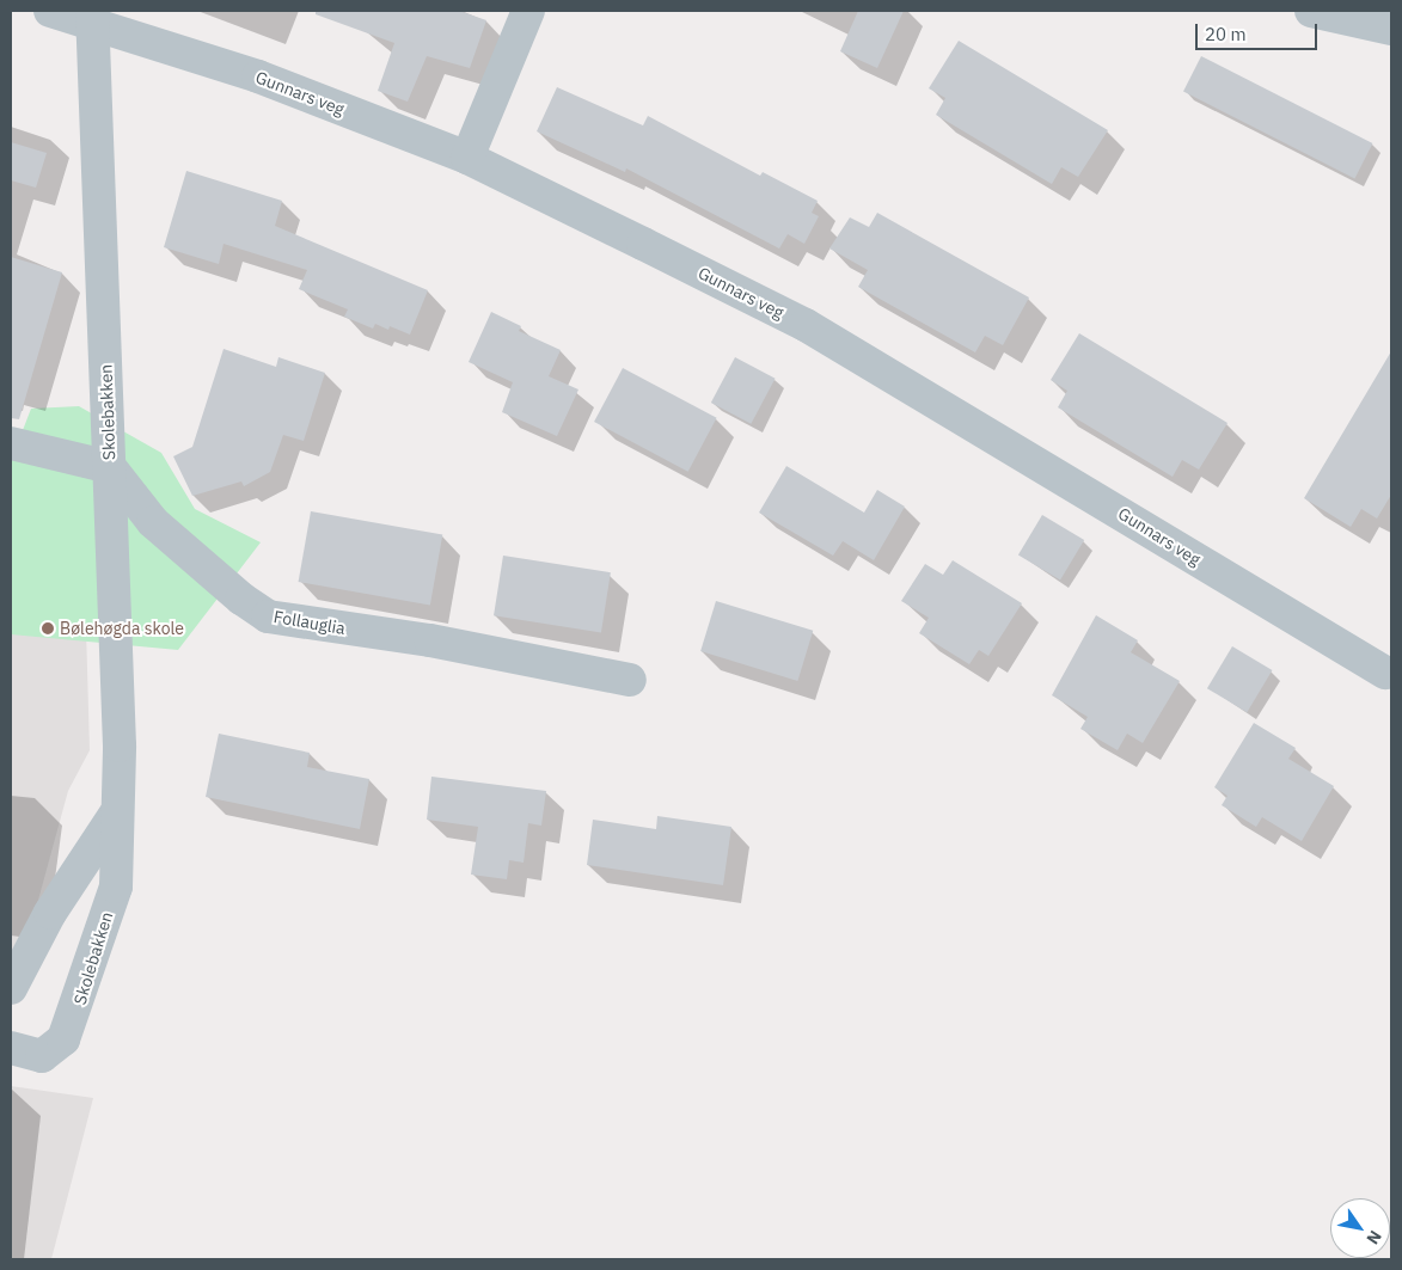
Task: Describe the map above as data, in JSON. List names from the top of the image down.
{
  "streets": {
    "street": ["Gunnars veg", "Skolebakken", "Follauglia"]
  },
  "crossings": [
    ["Gunnars veg", "Skolebakken"],
    ["Skolebakken", "Follauglia"]
  ],
  "places": ["Bølehøgda skole"],
  "scale_bar": "20 m",
  "north": "bottom right"
}
